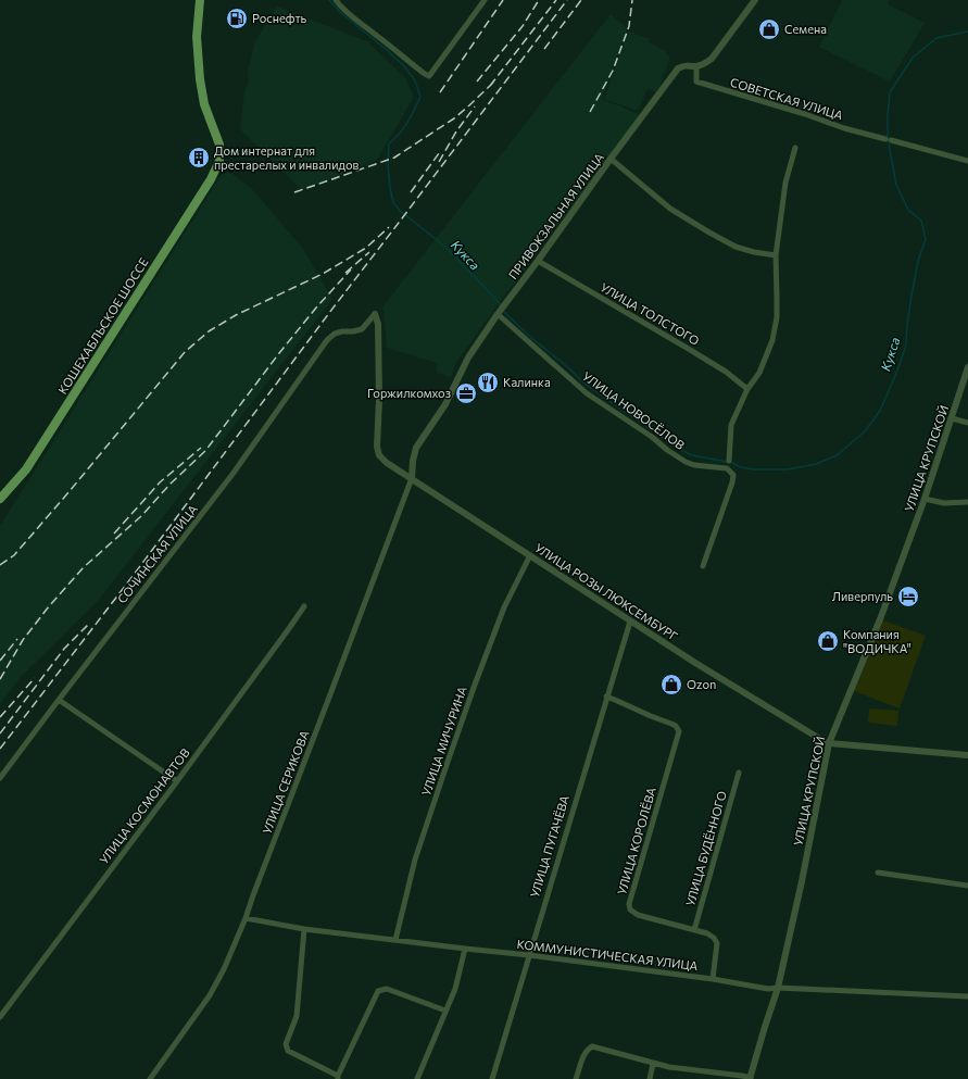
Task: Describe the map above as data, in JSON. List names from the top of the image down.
{
  "streets": {
    "main road": ["КОШЕХАБЛЬСКОЕ ШОССЕ"],
    "street": [
      "СОВЕТСКАЯ УЛИЦА",
      "ПРИВОКЗАЛЬНАЯ УЛИЦА",
      "УЛИЦА ТОЛСТОГО",
      "УЛИЦА НОВОСЁЛОВ",
      "УЛИЦА КРУПСКОЙ",
      "СОЧИНСКАЯ УЛИЦА",
      "УЛИЦА РОЗЫ ЛЮКСЕМБУРГ",
      "УЛИЦА МИЧУРИНА",
      "УЛИЦА СЕРИКОВА",
      "УЛИЦА КОСМОНАВТОВ",
      "УЛИЦА КОРОЛЁВА",
      "УЛИЦА ПУГАЧЁВА",
      "УЛИЦА БУДЁННОГО",
      "КОММУНИСТИЧЕСКАЯ УЛИЦА"
    ]
  },
  "crossings": [
    ["СОВЕТСКАЯ УЛИЦА", "ПРИВОКЗАЛЬНАЯ УЛИЦА"],
    ["ПРИВОКЗАЛЬНАЯ УЛИЦА", "УЛИЦА ТОЛСТОГО"],
    ["ПРИВОКЗАЛЬНАЯ УЛИЦА", "УЛИЦА НОВОСЁЛОВ"],
    ["ПРИВОКЗАЛЬНАЯ УЛИЦА", "УЛИЦА РОЗЫ ЛЮКСЕМБУРГ"],
    ["ПРИВОКЗАЛЬНАЯ УЛИЦА", "УЛИЦА СЕРИКОВА"],
    ["УЛИЦА КРУПСКОЙ", "УЛИЦА РОЗЫ ЛЮКСЕМБУРГ"],
    ["УЛИЦА КРУПСКОЙ", "КОММУНИСТИЧЕСКАЯ УЛИЦА"],
    ["СОЧИНСКАЯ УЛИЦА", "УЛИЦА РОЗЫ ЛЮКСЕМБУРГ"],
    ["УЛИЦА РОЗЫ ЛЮКСЕМБУРГ", "УЛИЦА МИЧУРИНА"],
    ["УЛИЦА РОЗЫ ЛЮКСЕМБУРГ", "УЛИЦА СЕРИКОВА"],
    ["УЛИЦА РОЗЫ ЛЮКСЕМБУРГ", "УЛИЦА ПУГАЧЁВА"],
    ["УЛИЦА МИЧУРИНА", "КОММУНИСТИЧЕСКАЯ УЛИЦА"],
    ["УЛИЦА СЕРИКОВА", "КОММУНИСТИЧЕСКАЯ УЛИЦА"],
    ["УЛИЦА КОРОЛЁВА", "УЛИЦА ПУГАЧЁВА"],
    ["УЛИЦА КОРОЛЁВА", "УЛИЦА БУДЁННОГО"],
    ["УЛИЦА КОРОЛЁВА", "КОММУНИСТИЧЕСКАЯ УЛИЦА"],
    ["УЛИЦА ПУГАЧЁВА", "КОММУНИСТИЧЕСКАЯ УЛИЦА"]
  ],
  "water": ["Кукса"],
  "places": {
    "fuel station": ["Роснефть"],
    "shop": ["Семена", "Компания \"ВОДИЧКА\"", "Ozon"],
    "building": ["Дом интернат для престарелых и инвалидов"],
    "restaurant": ["Калинка"],
    "office": ["Горжилкомхоз"],
    "hotel": ["Ливерпуль"]
  }
}
